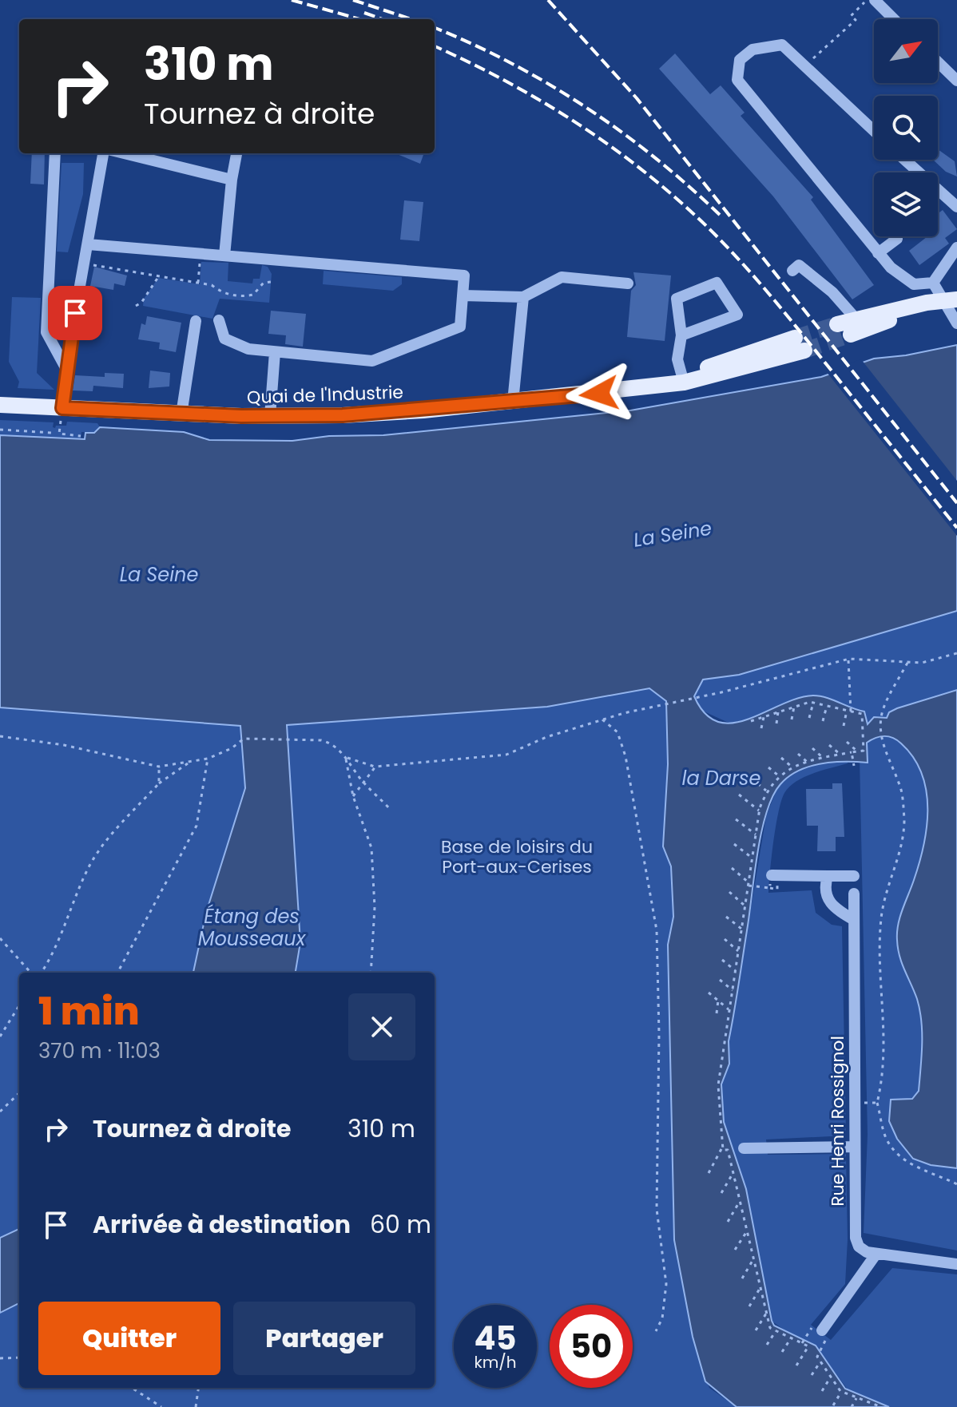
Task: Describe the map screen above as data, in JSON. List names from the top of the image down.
{
  "streets": {
    "main road": ["Quai de l'Industrie"],
    "street": ["Rue Henri Rossignol"]
  },
  "water": ["La Seine", "la Darse", "Étang des Mousseaux"],
  "parks": ["Base de loisirs du Port-aux-Cerises"],
  "north": "top right",
  "page": {
    "turn": ["310 m", "Tournez à droite"],
    "heading": ["1 min", "370 m · 11:03"],
    "list": [
      {
        "name": "Tournez à droite",
        "value": "310 m"
      },
      {
        "name": "Arrivée à destination",
        "value": "60 m"
      }
    ],
    "buttons": ["Quitter", "Partager"],
    "speed": "45 km/h",
    "limit": "50"
  }
}
